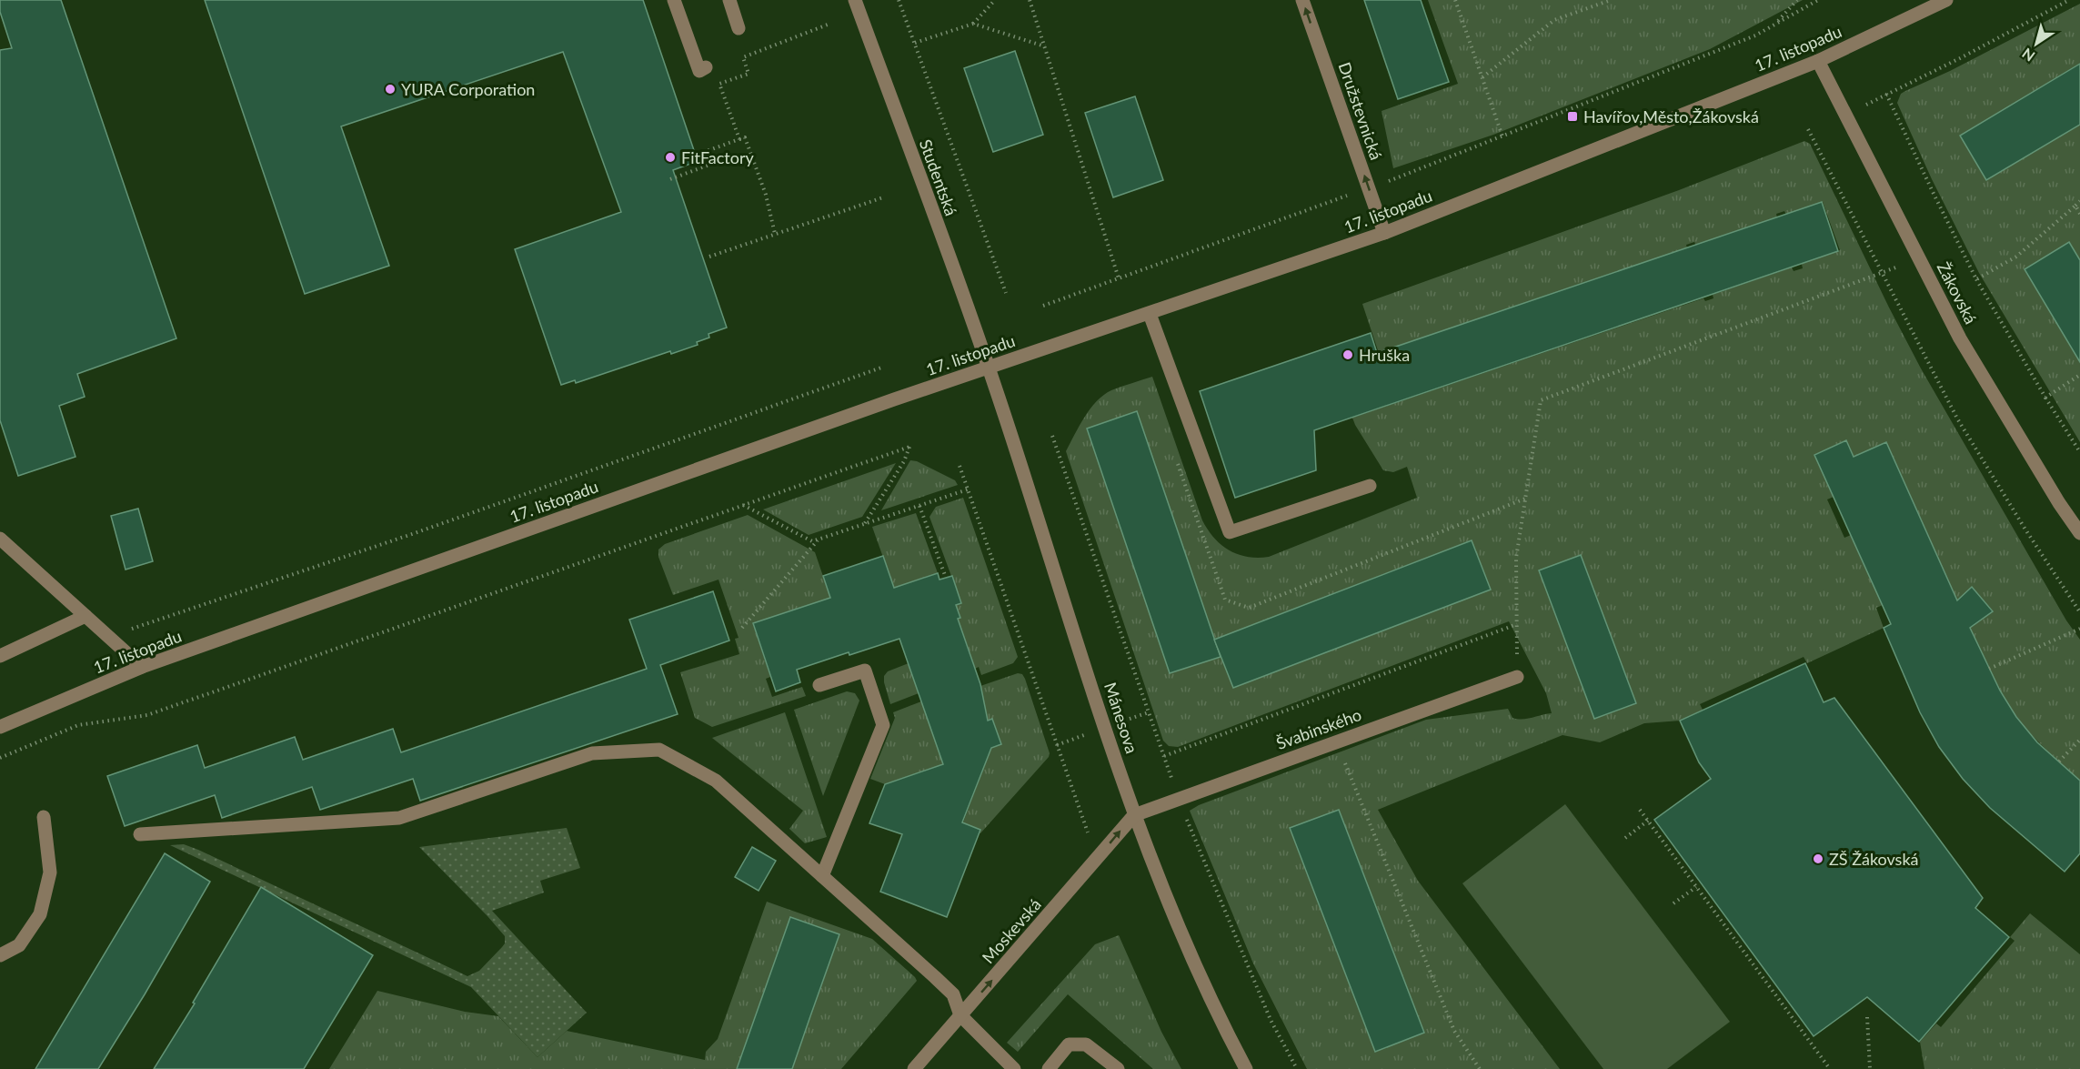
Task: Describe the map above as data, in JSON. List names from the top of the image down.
{
  "streets": {
    "street": [
      "17. listopadu",
      "Družstevnická",
      "Studentská",
      "Žákovská",
      "Mánesova",
      "Švabinského",
      "Moskevská"
    ]
  },
  "crossings": [
    ["17. listopadu", "Družstevnická"],
    ["17. listopadu", "Studentská"],
    ["17. listopadu", "Žákovská"],
    ["17. listopadu", "Mánesova"],
    ["Studentská", "Mánesova"],
    ["Mánesova", "Švabinského"],
    ["Mánesova", "Moskevská"],
    ["Švabinského", "Moskevská"]
  ],
  "one_way": ["Družstevnická", "Moskevská"],
  "places": {
    "other": [
      "YURA Corporation",
      "FitFactory",
      "Hruška",
      "ZŠ Žákovská"
    ],
    "transit": ["Havířov,Město,Žákovská"]
  },
  "north": "bottom left"
}
